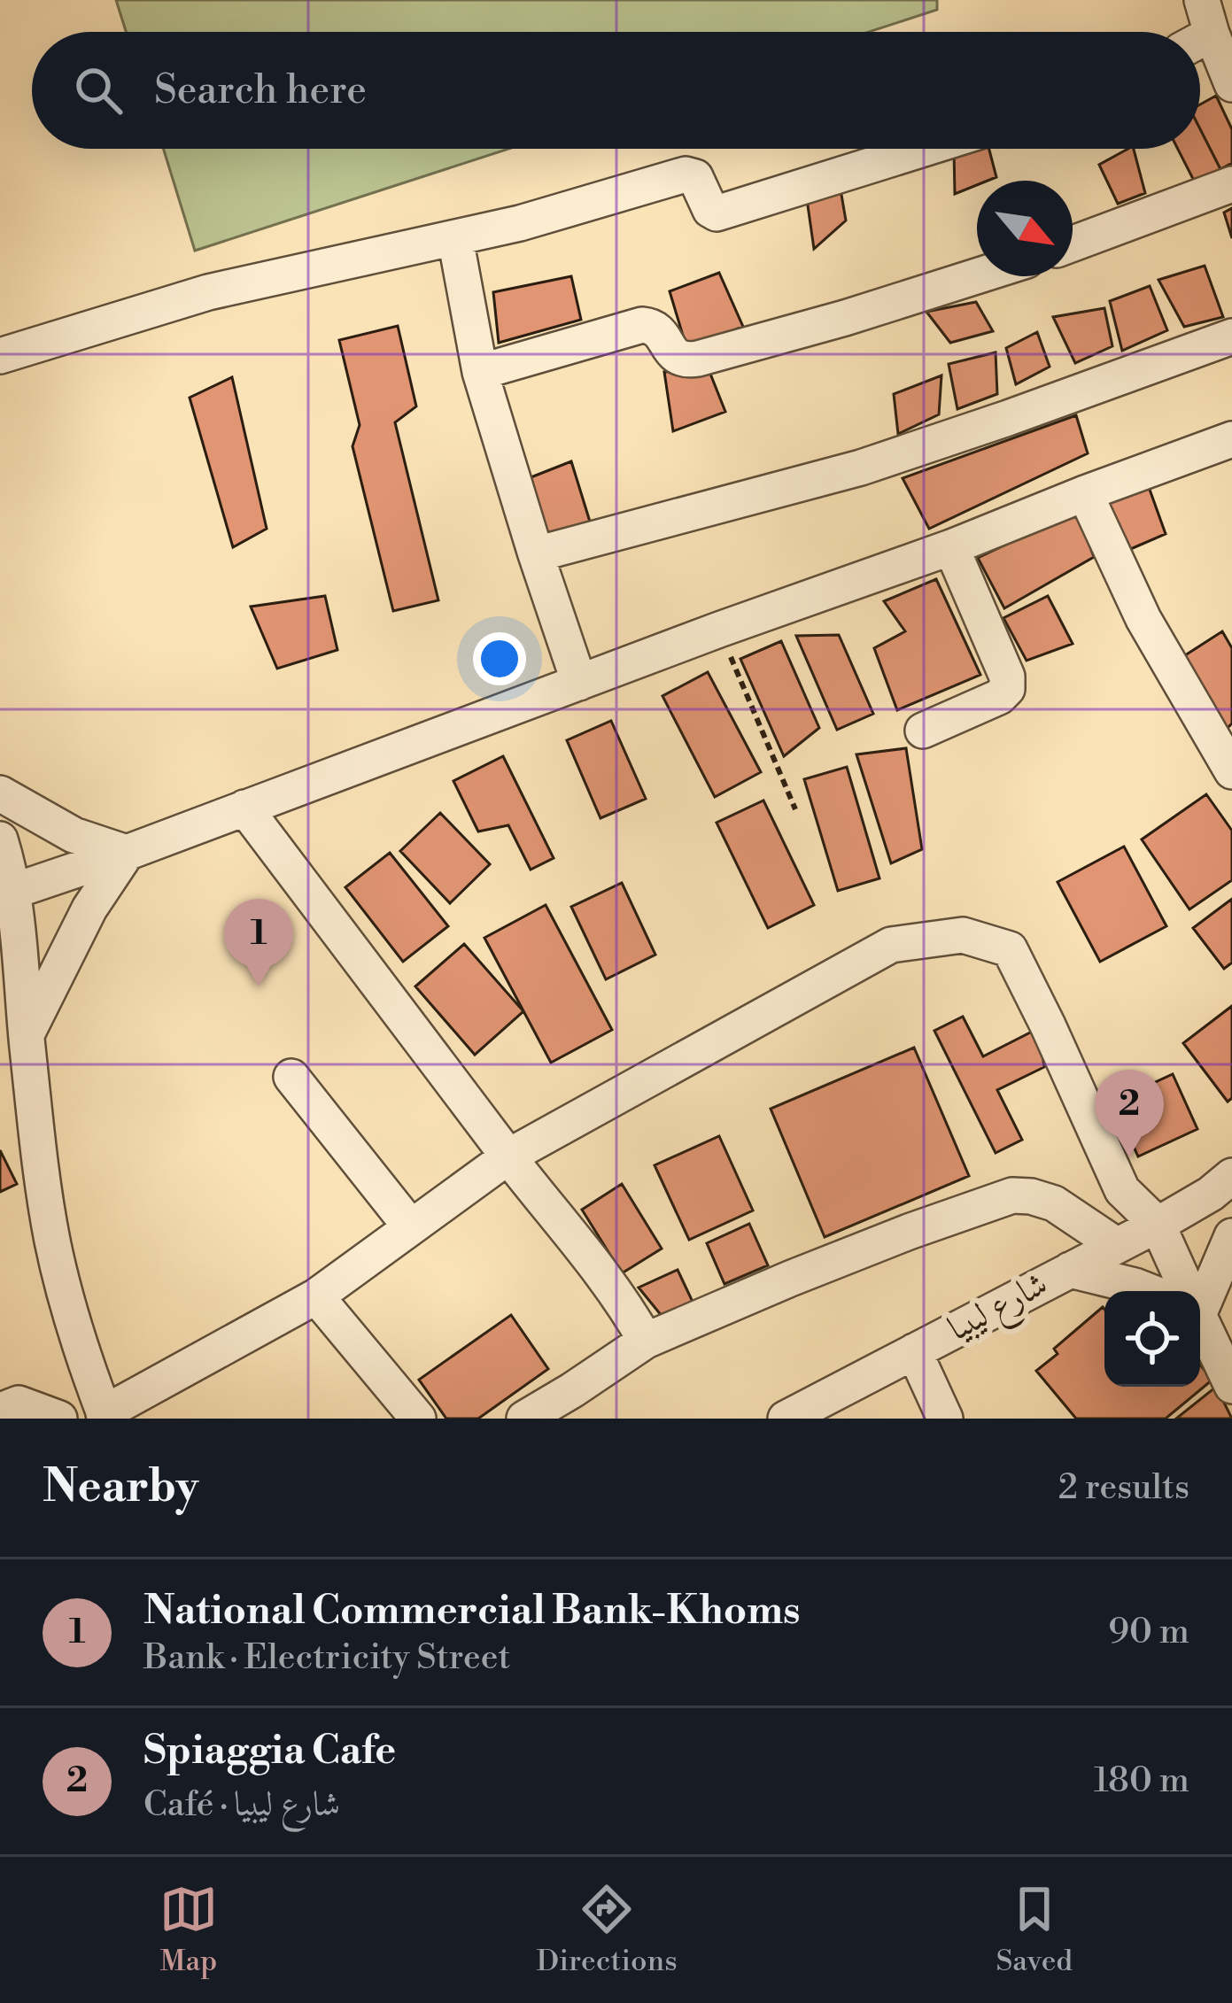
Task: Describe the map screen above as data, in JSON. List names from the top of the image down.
{
  "streets": {
    "street": ["شارع ليبيا"]
  },
  "north": "bottom right",
  "page": {
    "search": "Search here",
    "pins": ["1", "2"],
    "heading": ["Nearby", "2 results"],
    "list": [
      {
        "mark": "1",
        "name": "National Commercial Bank-Khoms",
        "note": "Bank · Electricity Street",
        "value": "90 m"
      },
      {
        "mark": "2",
        "name": "Spiaggia Cafe",
        "note": "Café · شارع ليبيا",
        "value": "180 m"
      }
    ],
    "nav": ["Map", "Directions", "Saved"]
  }
}
